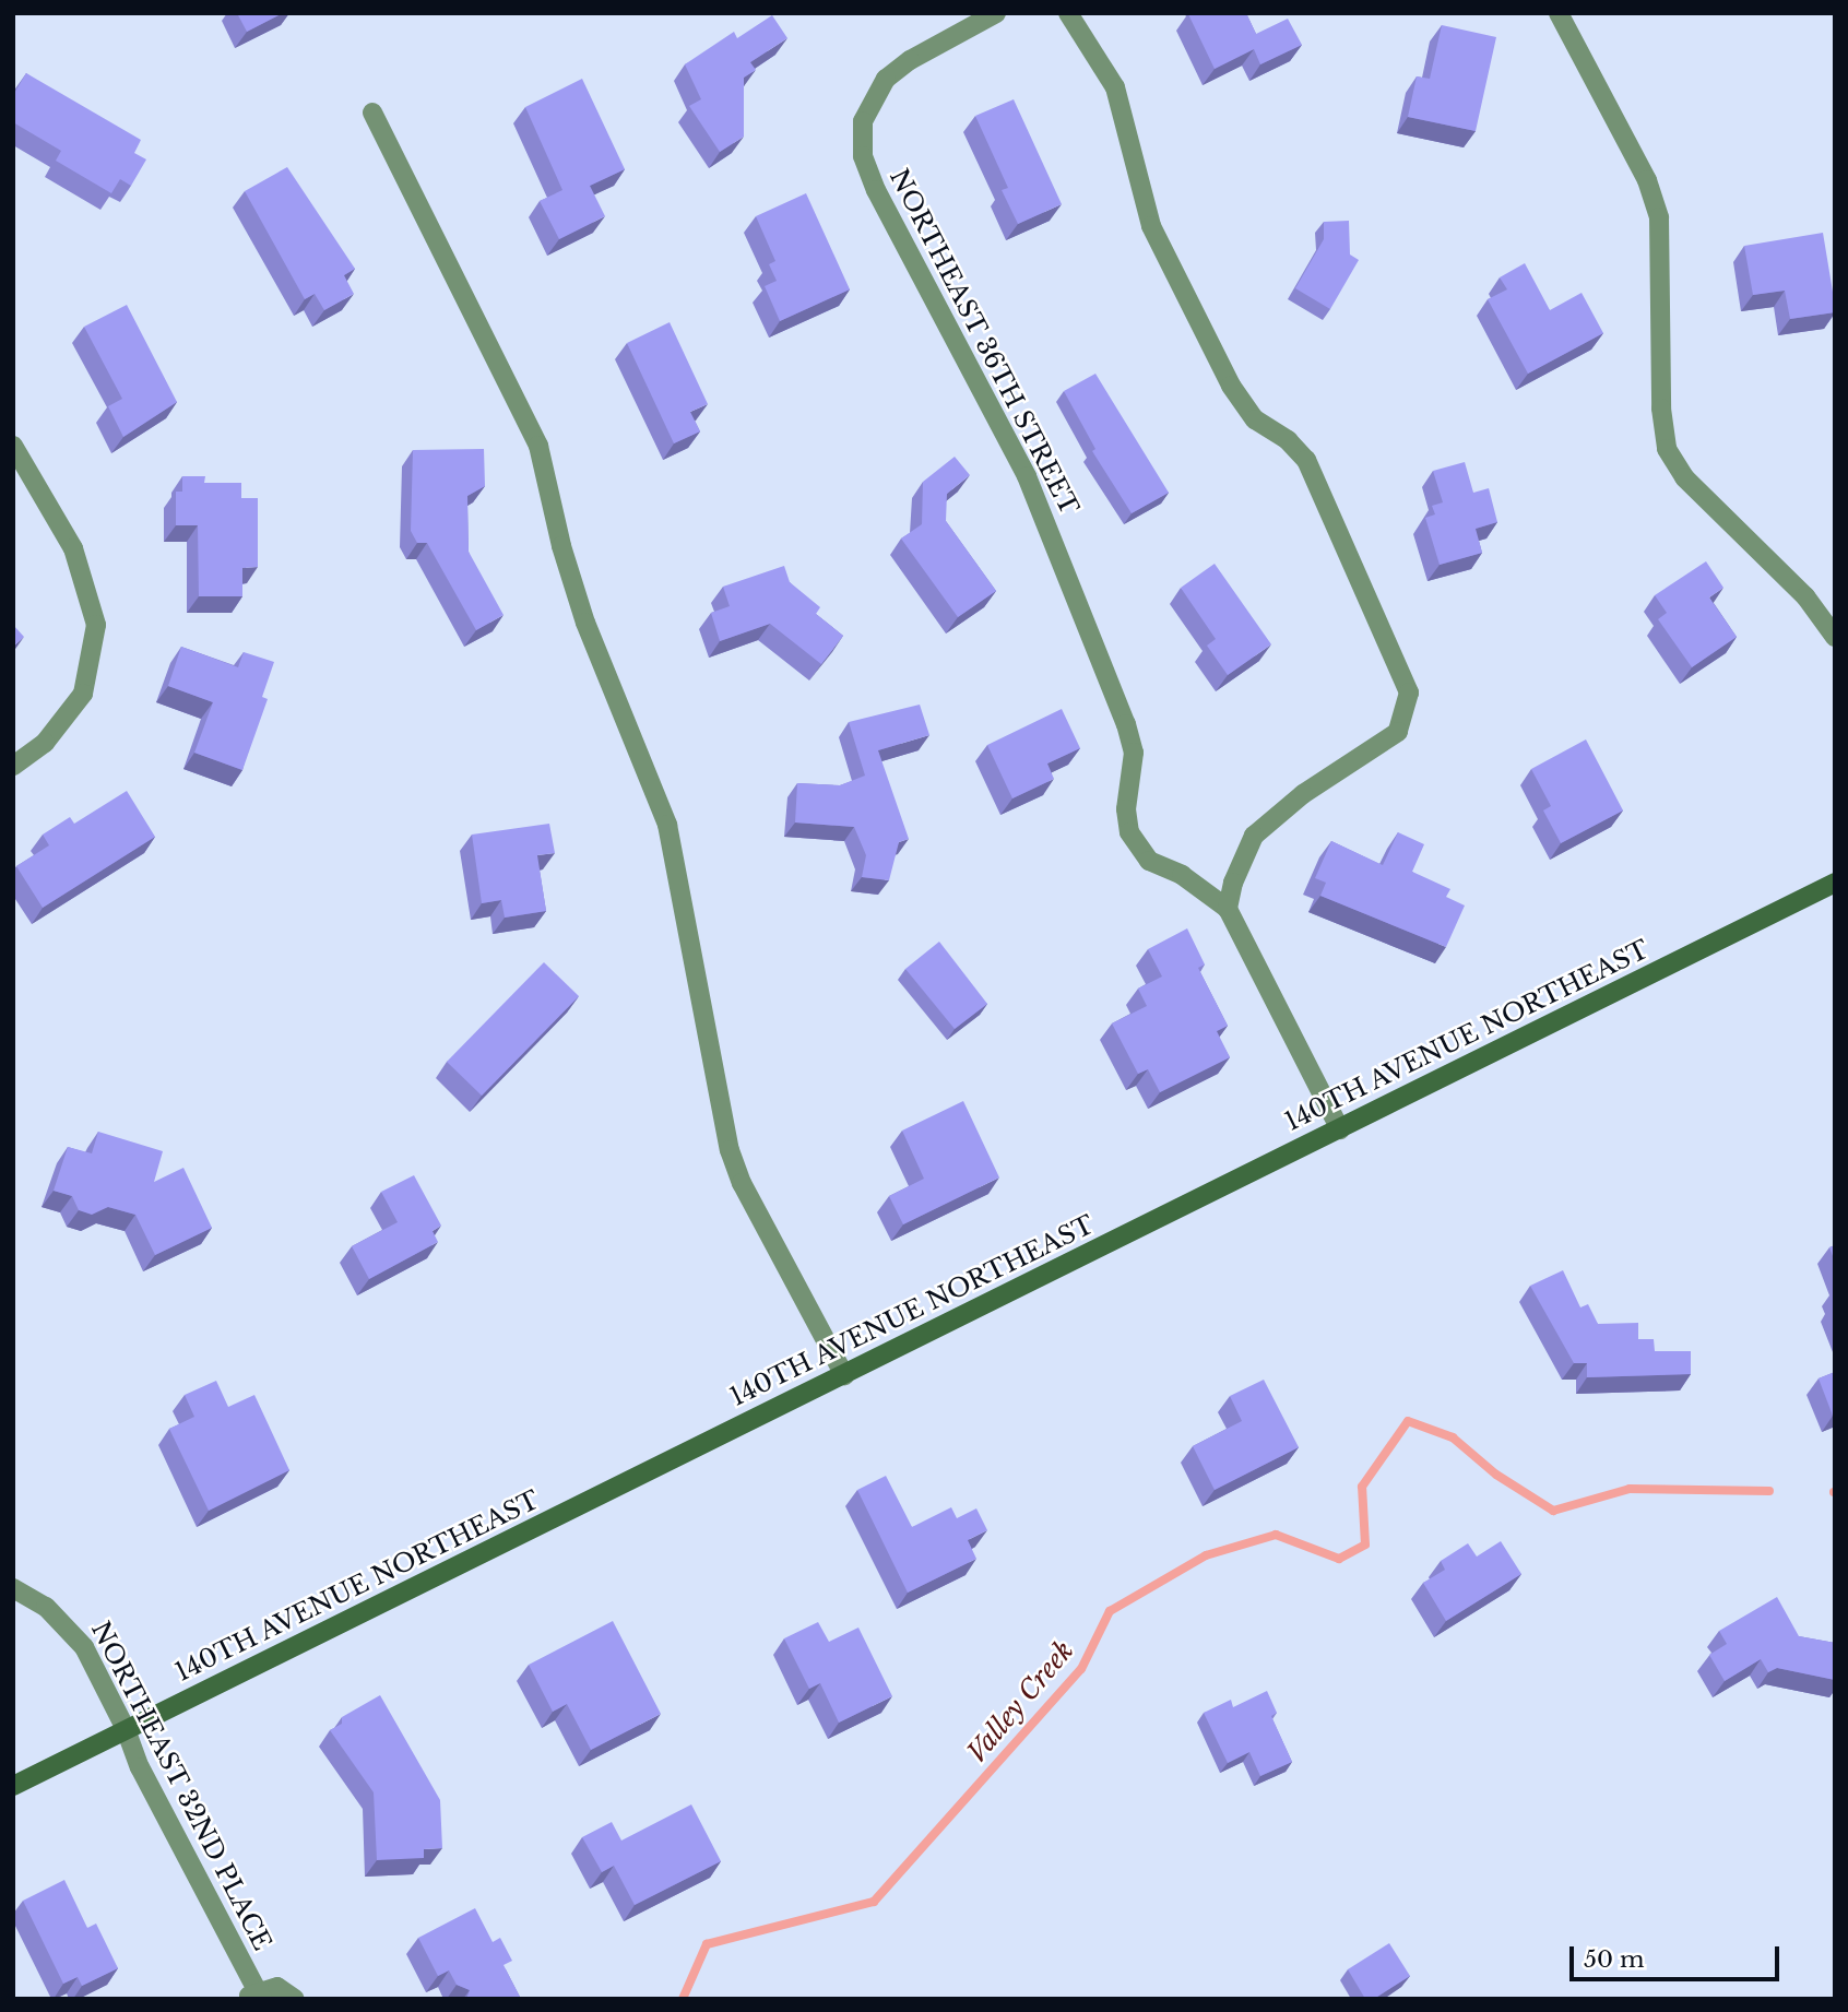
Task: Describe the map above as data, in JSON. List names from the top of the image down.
{
  "streets": {
    "street": ["NORTHEAST 36TH STREET", "140TH AVENUE NORTHEAST", "NORTHEAST 32ND PLACE"]
  },
  "crossings": [
    ["NORTHEAST 36TH STREET", "140TH AVENUE NORTHEAST"],
    ["140TH AVENUE NORTHEAST", "NORTHEAST 32ND PLACE"]
  ],
  "water": ["Valley Creek"],
  "scale_bar": "50 m"
}
